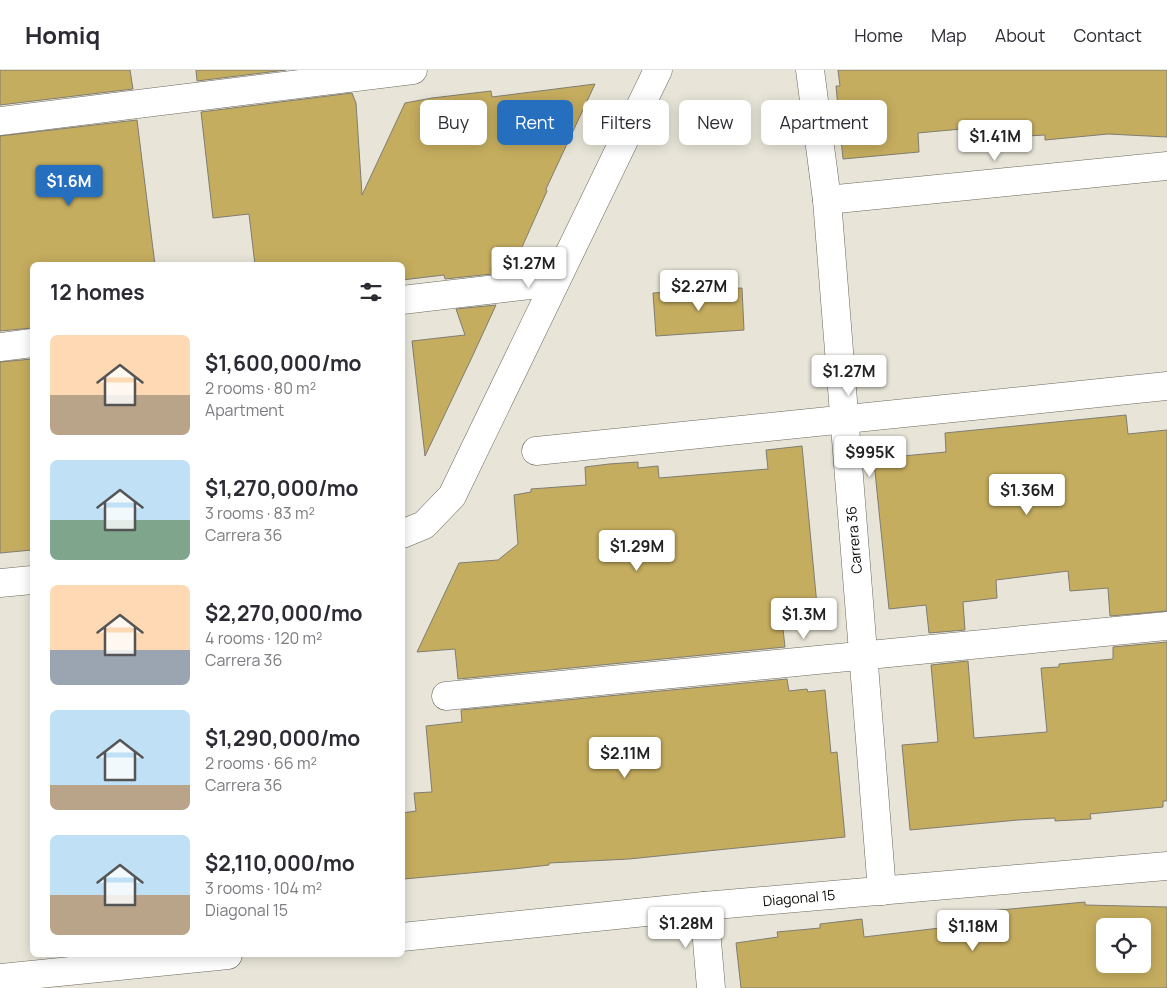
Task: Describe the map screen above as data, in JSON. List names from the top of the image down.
{
  "streets": {
    "street": ["Carrera 36", "Diagonal 15"]
  },
  "crossings": [
    ["Carrera 36", "Diagonal 15"]
  ],
  "page": {
    "header": "Homiq",
    "nav": [
      "Home",
      "Map",
      "About",
      "Contact"
    ],
    "chip": [
      "Buy",
      "Rent",
      "Filters",
      "New",
      "Apartment"
    ],
    "price": [
      "$1.41M",
      "$1.6M",
      "$1.27M",
      "$2.27M",
      "$1.27M",
      "$995K",
      "$1.36M",
      "$1.29M",
      "$1.3M",
      "$2.11M",
      "$1.28M",
      "$1.18M"
    ],
    "heading": "12 homes",
    "list": [
      {
        "name": "$1,600,000/mo",
        "note": "2 rooms · 80 m² · Apartment"
      },
      {
        "name": "$1,270,000/mo",
        "note": "3 rooms · 83 m² · Carrera 36"
      },
      {
        "name": "$2,270,000/mo",
        "note": "4 rooms · 120 m² · Carrera 36"
      },
      {
        "name": "$1,290,000/mo",
        "note": "2 rooms · 66 m² · Carrera 36"
      },
      {
        "name": "$2,110,000/mo",
        "note": "3 rooms · 104 m² · Diagonal 15"
      }
    ]
  }
}
